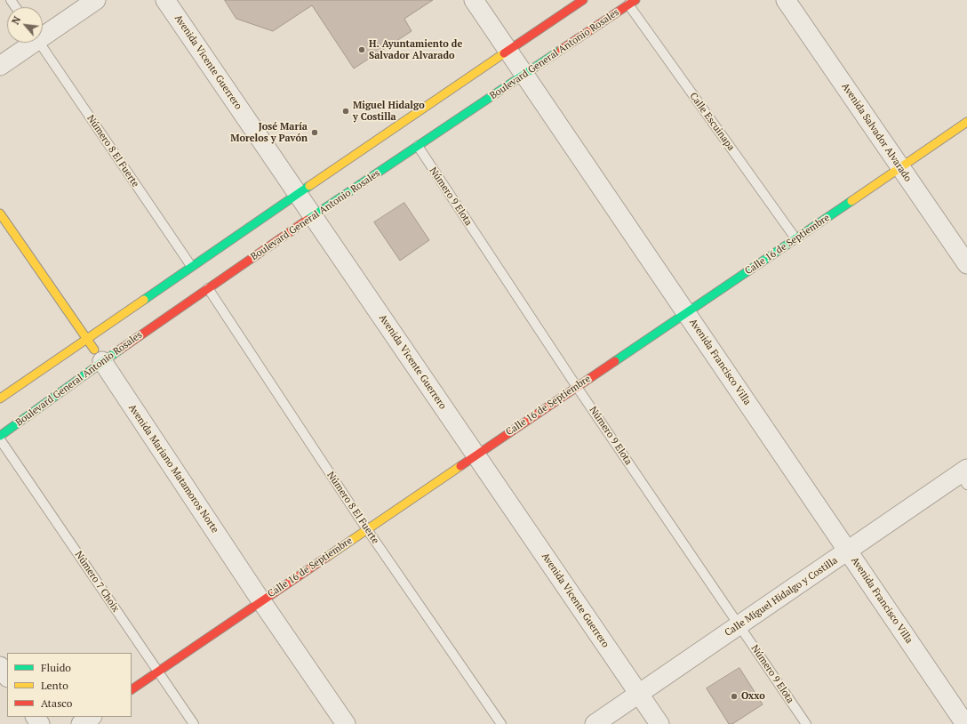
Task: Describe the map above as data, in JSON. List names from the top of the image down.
{
  "streets": {
    "street": [
      "Boulevard General Antonio Rosales",
      "Avenida Vicente Guerrero",
      "Avenida Salvador Alvarado",
      "Calle 16 de Septiembre",
      "Avenida Francisco Villa",
      "Avenida Mariano Matamoros Norte",
      "Calle Miguel Hidalgo y Costilla"
    ],
    "lane": [
      "Calle Escuinapa",
      "Número 8 El Fuerte",
      "Número 9 Elota",
      "Número 7 Choix"
    ]
  },
  "crossings": [
    ["Boulevard General Antonio Rosales", "Avenida Vicente Guerrero"],
    ["Boulevard General Antonio Rosales", "Calle Escuinapa"],
    ["Boulevard General Antonio Rosales", "Número 8 El Fuerte"],
    ["Boulevard General Antonio Rosales", "Número 9 Elota"],
    ["Boulevard General Antonio Rosales", "Avenida Francisco Villa"],
    ["Boulevard General Antonio Rosales", "Avenida Mariano Matamoros Norte"],
    ["Avenida Vicente Guerrero", "Calle 16 de Septiembre"],
    ["Avenida Vicente Guerrero", "Calle Miguel Hidalgo y Costilla"],
    ["Calle Escuinapa", "Calle 16 de Septiembre"],
    ["Avenida Salvador Alvarado", "Calle 16 de Septiembre"],
    ["Número 8 El Fuerte", "Calle 16 de Septiembre"],
    ["Número 9 Elota", "Calle 16 de Septiembre"],
    ["Número 9 Elota", "Calle Miguel Hidalgo y Costilla"],
    ["Calle 16 de Septiembre", "Avenida Francisco Villa"],
    ["Calle 16 de Septiembre", "Avenida Mariano Matamoros Norte"],
    ["Calle 16 de Septiembre", "Número 7 Choix"],
    ["Avenida Francisco Villa", "Calle Miguel Hidalgo y Costilla"]
  ],
  "places": [
    "H. Ayuntamiento de Salvador Alvarado",
    "Miguel Hidalgo y Costilla",
    "José María Morelos y Pavón",
    "Oxxo"
  ],
  "legend": ["Fluido", "Lento", "Atasco"],
  "north": "top left"
}
